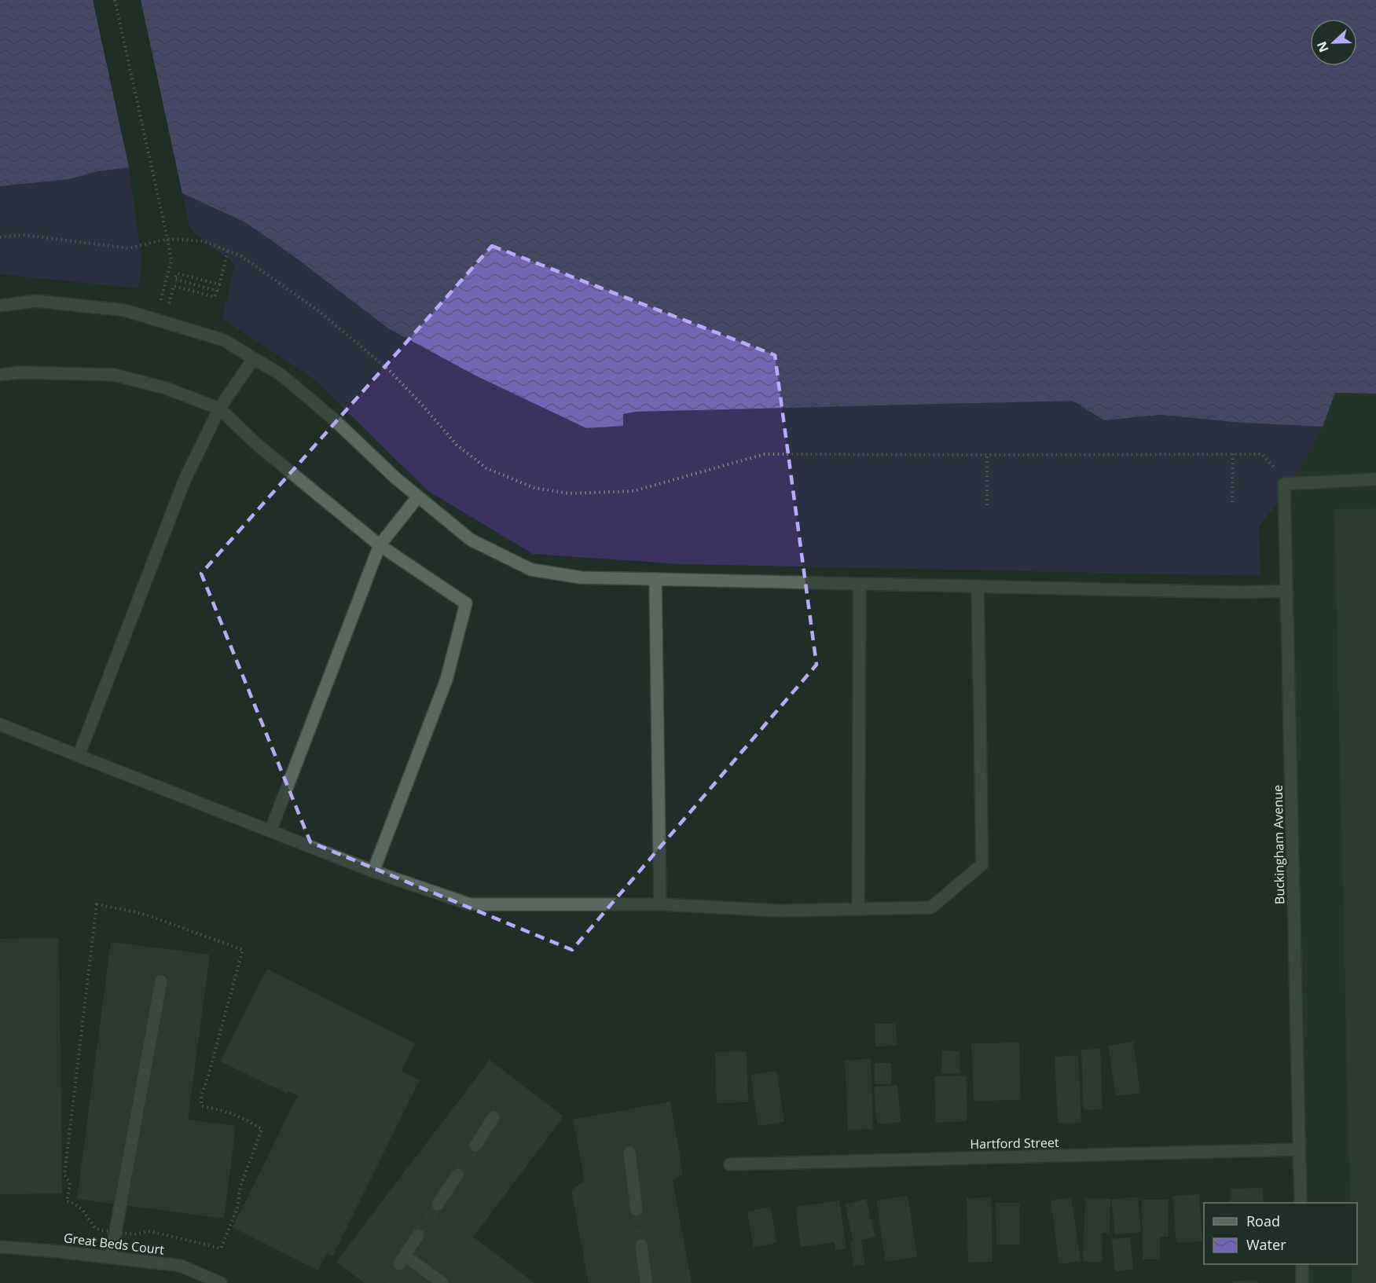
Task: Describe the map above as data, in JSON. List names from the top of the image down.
{
  "streets": {
    "street": ["Buckingham Avenue", "Hartford Street", "Great Beds Court"]
  },
  "crossings": [
    ["Buckingham Avenue", "Hartford Street"]
  ],
  "legend": ["Road", "Water"],
  "north": "left"
}
